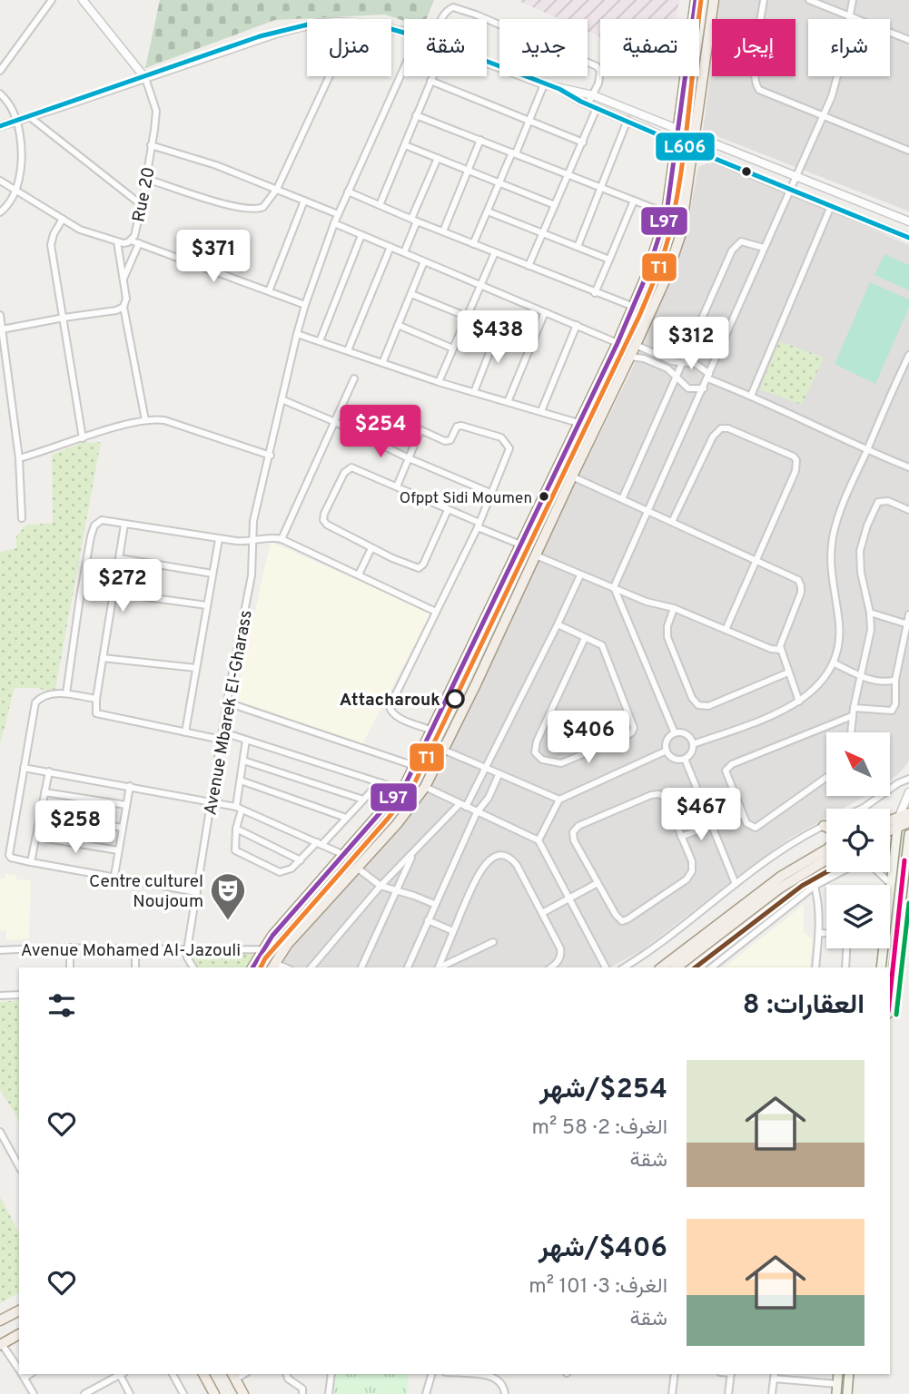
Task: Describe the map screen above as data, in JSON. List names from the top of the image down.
{
  "streets": {
    "street": ["Rue 20", "Avenue Mbarek El-Gharass", "Avenue Mohamed Al-Jazouli"]
  },
  "crossings": [
    ["Avenue Mbarek El-Gharass", "Avenue Mohamed Al-Jazouli"]
  ],
  "places": {
    "other": ["Ofppt Sidi Moumen", "Attacharouk"],
    "theatre": ["Centre culturel Noujoum"]
  },
  "lines": ["transit line T1", "transit line L97", "transit line L606"],
  "north": "top left",
  "page": {
    "chip": [
      "شراء",
      "إيجار",
      "تصفية",
      "جديد",
      "شقة",
      "منزل"
    ],
    "price": [
      "$371",
      "$438",
      "$312",
      "$254",
      "$272",
      "$406",
      "$467",
      "$258"
    ],
    "heading": "العقارات: 8",
    "list": [
      {
        "name": "$254/شهر",
        "note": "الغرف: 2 · 58 m² · شقة"
      },
      {
        "name": "$406/شهر",
        "note": "الغرف: 3 · 101 m² · شقة"
      }
    ]
  }
}
